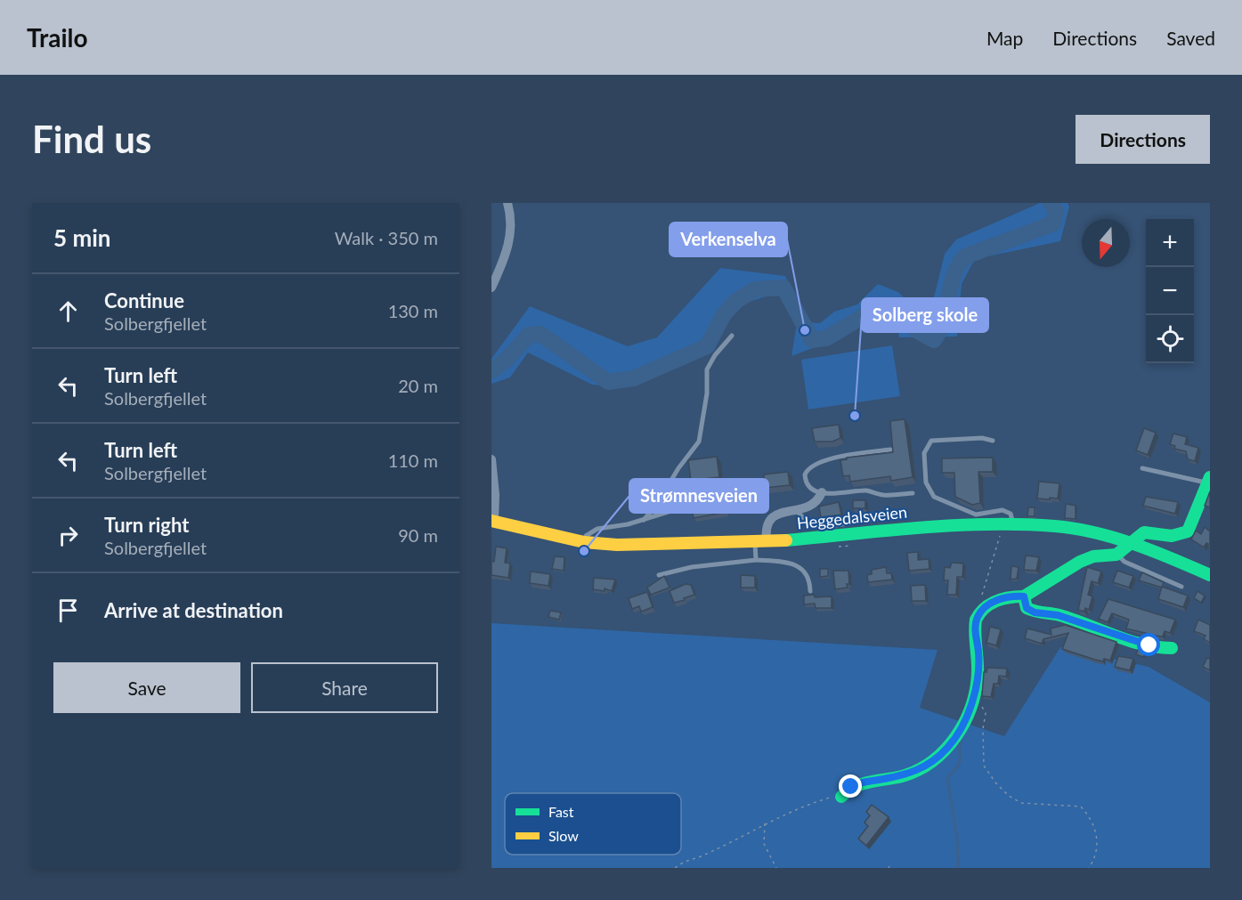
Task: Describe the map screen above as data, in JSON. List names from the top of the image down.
{
  "streets": {
    "main road": ["Heggedalsveien"]
  },
  "places": ["Verkenselva", "Solberg skole", "Strømnesveien"],
  "legend": ["Fast", "Slow"],
  "north": "bottom",
  "page": {
    "header": "Trailo",
    "nav": ["Map", "Directions", "Saved"],
    "buttons": [
      "Directions",
      ["Save", "Share"]
    ],
    "title": "Find us",
    "heading": ["5 min", "Walk · 350 m"],
    "map_buttons": ["+", "−"],
    "list": [
      ["Continue", "Solbergfjellet", "130 m"],
      ["Turn left", "Solbergfjellet", "20 m"],
      ["Turn left", "Solbergfjellet", "110 m"],
      ["Turn right", "Solbergfjellet", "90 m"],
      "Arrive at destination"
    ]
  }
}
